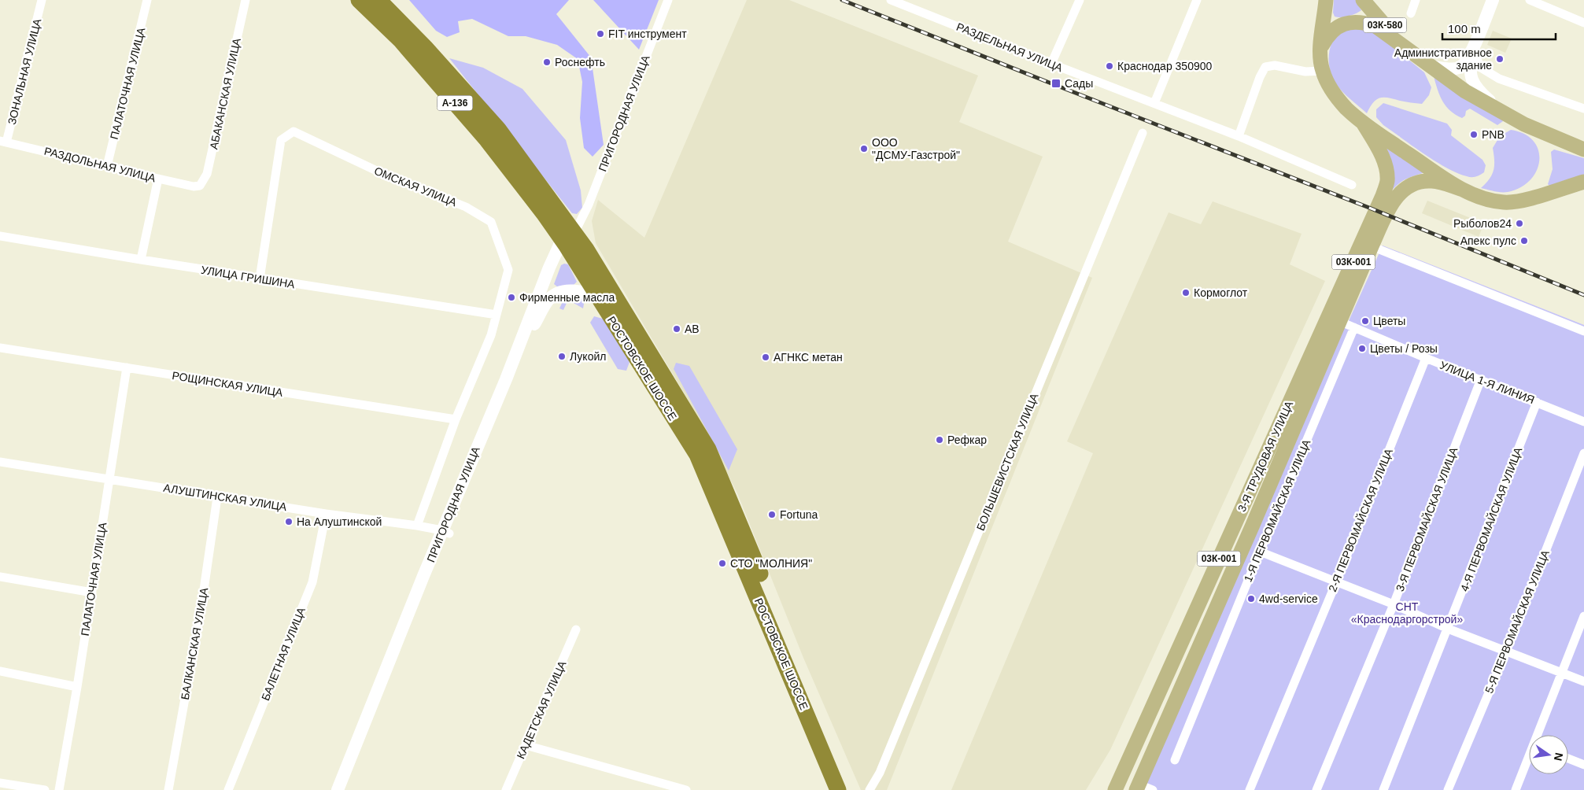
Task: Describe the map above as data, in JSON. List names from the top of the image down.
{
  "streets": {
    "highway": ["А-136", "РОСТОВСКОЕ ШОССЕ"],
    "main road": [
      "03К-580",
      "03К-001",
      "3-Я ТРУДОВАЯ УЛИЦА",
      "1-Я ПЕРВОМАЙСКАЯ УЛИЦА"
    ],
    "street": [
      "РАЗДЕЛЬНАЯ УЛИЦА",
      "ЗОНАЛЬНАЯ УЛИЦА",
      "ПАЛАТОЧНАЯ УЛИЦА",
      "АБАКАНСКАЯ УЛИЦА",
      "ПРИГОРОДНАЯ УЛИЦА",
      "РАЗДОЛЬНАЯ УЛИЦА",
      "ОМСКАЯ УЛИЦА",
      "УЛИЦА ГРИШИНА",
      "УЛИЦА 1-Я ЛИНИЯ",
      "РОЩИНСКАЯ УЛИЦА",
      "БОЛЬШЕВИСТСКАЯ УЛИЦА",
      "АЛУШТИНСКАЯ УЛИЦА",
      "3-Я ПЕРВОМАЙСКАЯ УЛИЦА",
      "4-Я ПЕРВОМАЙСКАЯ УЛИЦА",
      "2-Я ПЕРВОМАЙСКАЯ УЛИЦА",
      "5-Я ПЕРВОМАЙСКАЯ УЛИЦА",
      "БАЛКАНСКАЯ УЛИЦА",
      "БАЛЕТНАЯ УЛИЦА",
      "КАДЕТСКАЯ УЛИЦА"
    ]
  },
  "crossings": [
    ["ЗОНАЛЬНАЯ УЛИЦА", "РАЗДОЛЬНАЯ УЛИЦА"],
    ["ПАЛАТОЧНАЯ УЛИЦА", "РАЗДОЛЬНАЯ УЛИЦА"],
    ["ПАЛАТОЧНАЯ УЛИЦА", "РОЩИНСКАЯ УЛИЦА"],
    ["ПАЛАТОЧНАЯ УЛИЦА", "АЛУШТИНСКАЯ УЛИЦА"],
    ["АБАКАНСКАЯ УЛИЦА", "РАЗДОЛЬНАЯ УЛИЦА"],
    ["ПРИГОРОДНАЯ УЛИЦА", "РОСТОВСКОЕ ШОССЕ"],
    ["ПРИГОРОДНАЯ УЛИЦА", "АЛУШТИНСКАЯ УЛИЦА"],
    ["ОМСКАЯ УЛИЦА", "УЛИЦА ГРИШИНА"],
    ["03К-001", "3-Я ТРУДОВАЯ УЛИЦА"],
    ["03К-001", "1-Я ПЕРВОМАЙСКАЯ УЛИЦА"],
    ["УЛИЦА 1-Я ЛИНИЯ", "3-Я ТРУДОВАЯ УЛИЦА"],
    ["УЛИЦА 1-Я ЛИНИЯ", "1-Я ПЕРВОМАЙСКАЯ УЛИЦА"],
    ["УЛИЦА 1-Я ЛИНИЯ", "3-Я ПЕРВОМАЙСКАЯ УЛИЦА"],
    ["УЛИЦА 1-Я ЛИНИЯ", "4-Я ПЕРВОМАЙСКАЯ УЛИЦА"],
    ["УЛИЦА 1-Я ЛИНИЯ", "2-Я ПЕРВОМАЙСКАЯ УЛИЦА"],
    ["3-Я ТРУДОВАЯ УЛИЦА", "1-Я ПЕРВОМАЙСКАЯ УЛИЦА"],
    ["АЛУШТИНСКАЯ УЛИЦА", "БАЛКАНСКАЯ УЛИЦА"],
    ["АЛУШТИНСКАЯ УЛИЦА", "БАЛЕТНАЯ УЛИЦА"]
  ],
  "parks": ["СНТ «Краснодаргорстрой»"],
  "places": {
    "other": [
      "FIT инструмент",
      "Административное здание",
      "Роснефть",
      "Краснодар 350900",
      "PNB",
      "ООО \"ДСМУ-Газстрой\"",
      "Рыболов24",
      "Апекс пулс",
      "Кормоглот",
      "Фирменные масла",
      "Цветы",
      "АВ",
      "Цветы / Розы",
      "Лукойл",
      "АГНКС метан",
      "Рефкар",
      "Fortuna",
      "На Алуштинской",
      "СТО \"МОЛНИЯ\"",
      "4wd-service"
    ],
    "transit": ["Сады"]
  },
  "scale_bar": "100 m",
  "north": "right"
}
